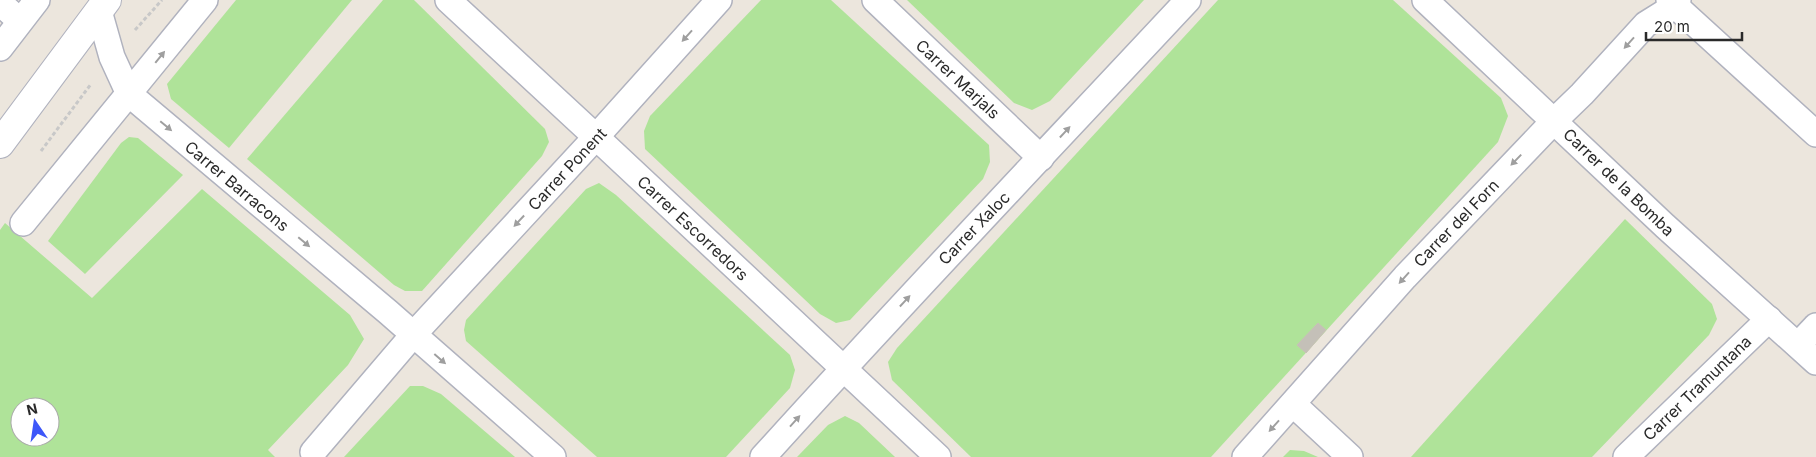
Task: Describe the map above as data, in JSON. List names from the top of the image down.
{
  "streets": {
    "street": [
      "Carrer Marjals",
      "Carrer Ponent",
      "Carrer de la Bomba",
      "Carrer Barracons",
      "Carrer del Forn",
      "Carrer Escorredors",
      "Carrer Xaloc",
      "Carrer Tramuntana"
    ]
  },
  "crossings": [
    ["Carrer Marjals", "Carrer Xaloc"],
    ["Carrer Ponent", "Carrer Barracons"],
    ["Carrer Ponent", "Carrer Escorredors"],
    ["Carrer de la Bomba", "Carrer del Forn"],
    ["Carrer de la Bomba", "Carrer Tramuntana"],
    ["Carrer Escorredors", "Carrer Xaloc"]
  ],
  "one_way": [
    "Carrer Ponent",
    "Carrer Barracons",
    "Carrer del Forn",
    "Carrer Xaloc"
  ],
  "scale_bar": "20 m",
  "north": "top"
}
